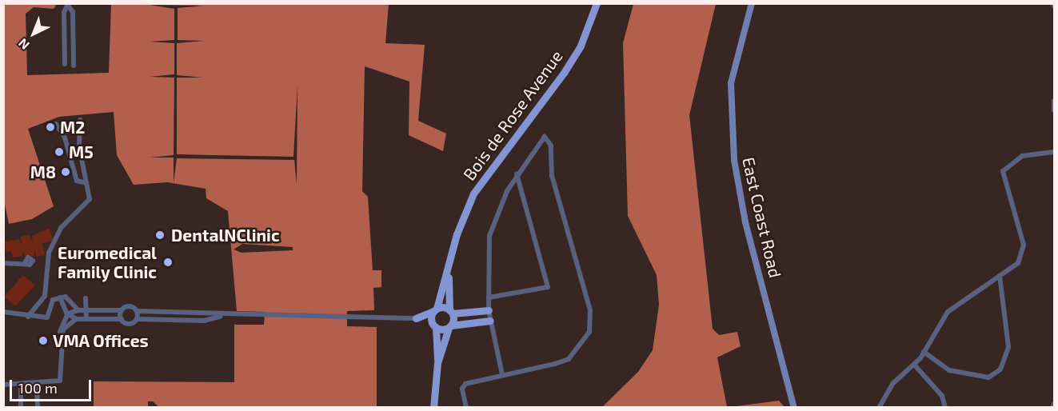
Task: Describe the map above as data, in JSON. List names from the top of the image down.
{
  "streets": {
    "main road": ["Bois de Rose Avenue", "East Coast Road"]
  },
  "places": [
    "M2",
    "M5",
    "M8",
    "DentalNClinic",
    "Euromedical Family Clinic",
    "VMA Offices"
  ],
  "scale_bar": "100 m",
  "north": "bottom left"
}
